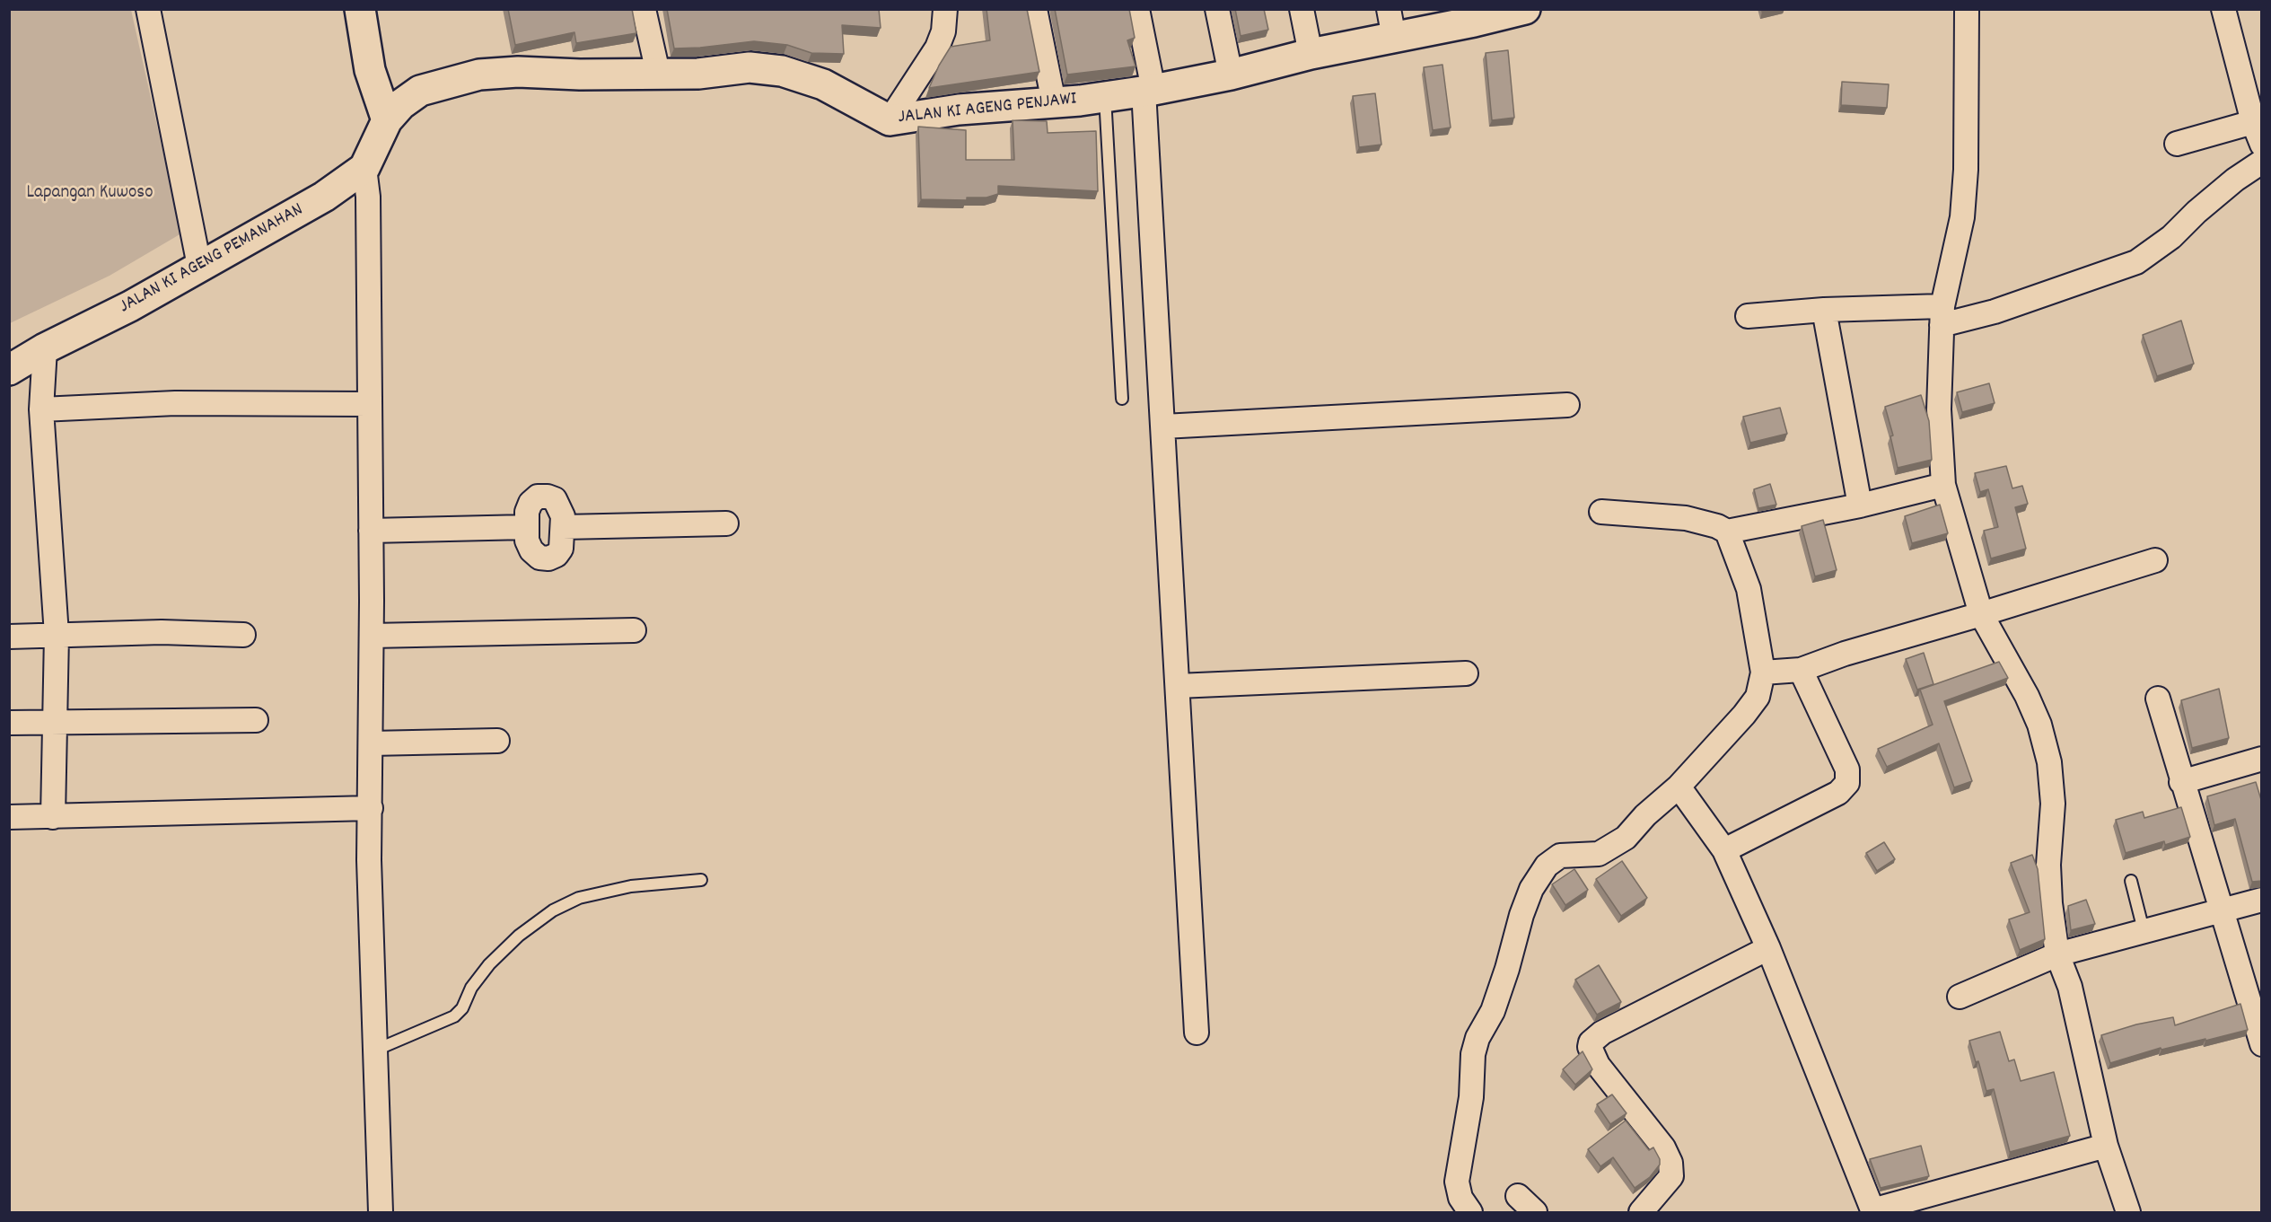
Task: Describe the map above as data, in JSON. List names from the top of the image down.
{
  "streets": {
    "main road": ["JALAN KI AGENG PENJAWI", "JALAN KI AGENG PEMANAHAN"]
  },
  "crossings": [
    ["JALAN KI AGENG PENJAWI", "JALAN KI AGENG PEMANAHAN"]
  ],
  "parks": ["Lapangan Kuwoso"]
}
